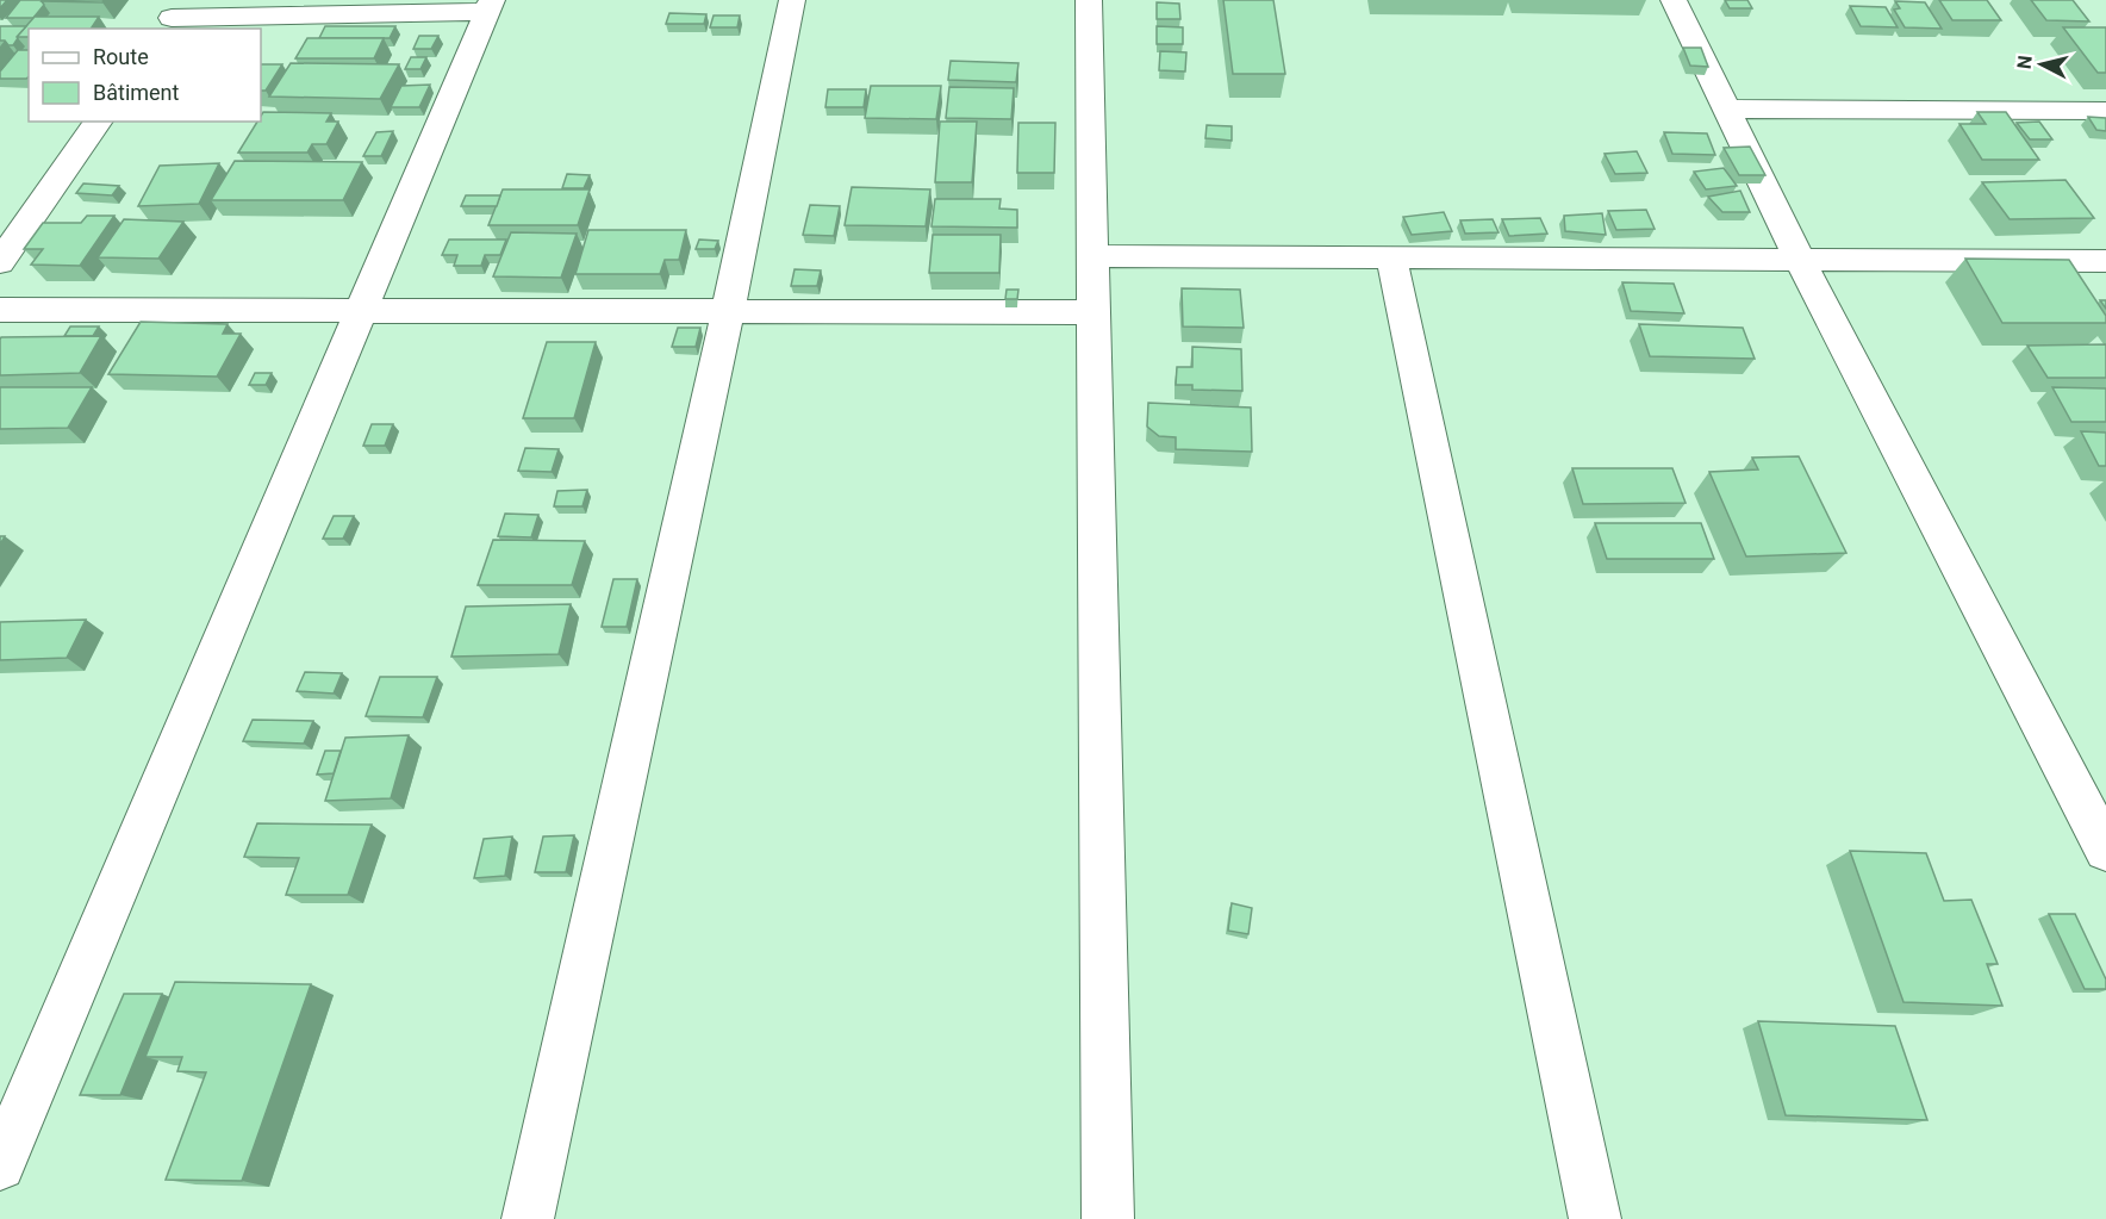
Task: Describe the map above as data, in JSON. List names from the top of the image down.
{
  "legend": ["Route", "Bâtiment"],
  "north": "left"
}
